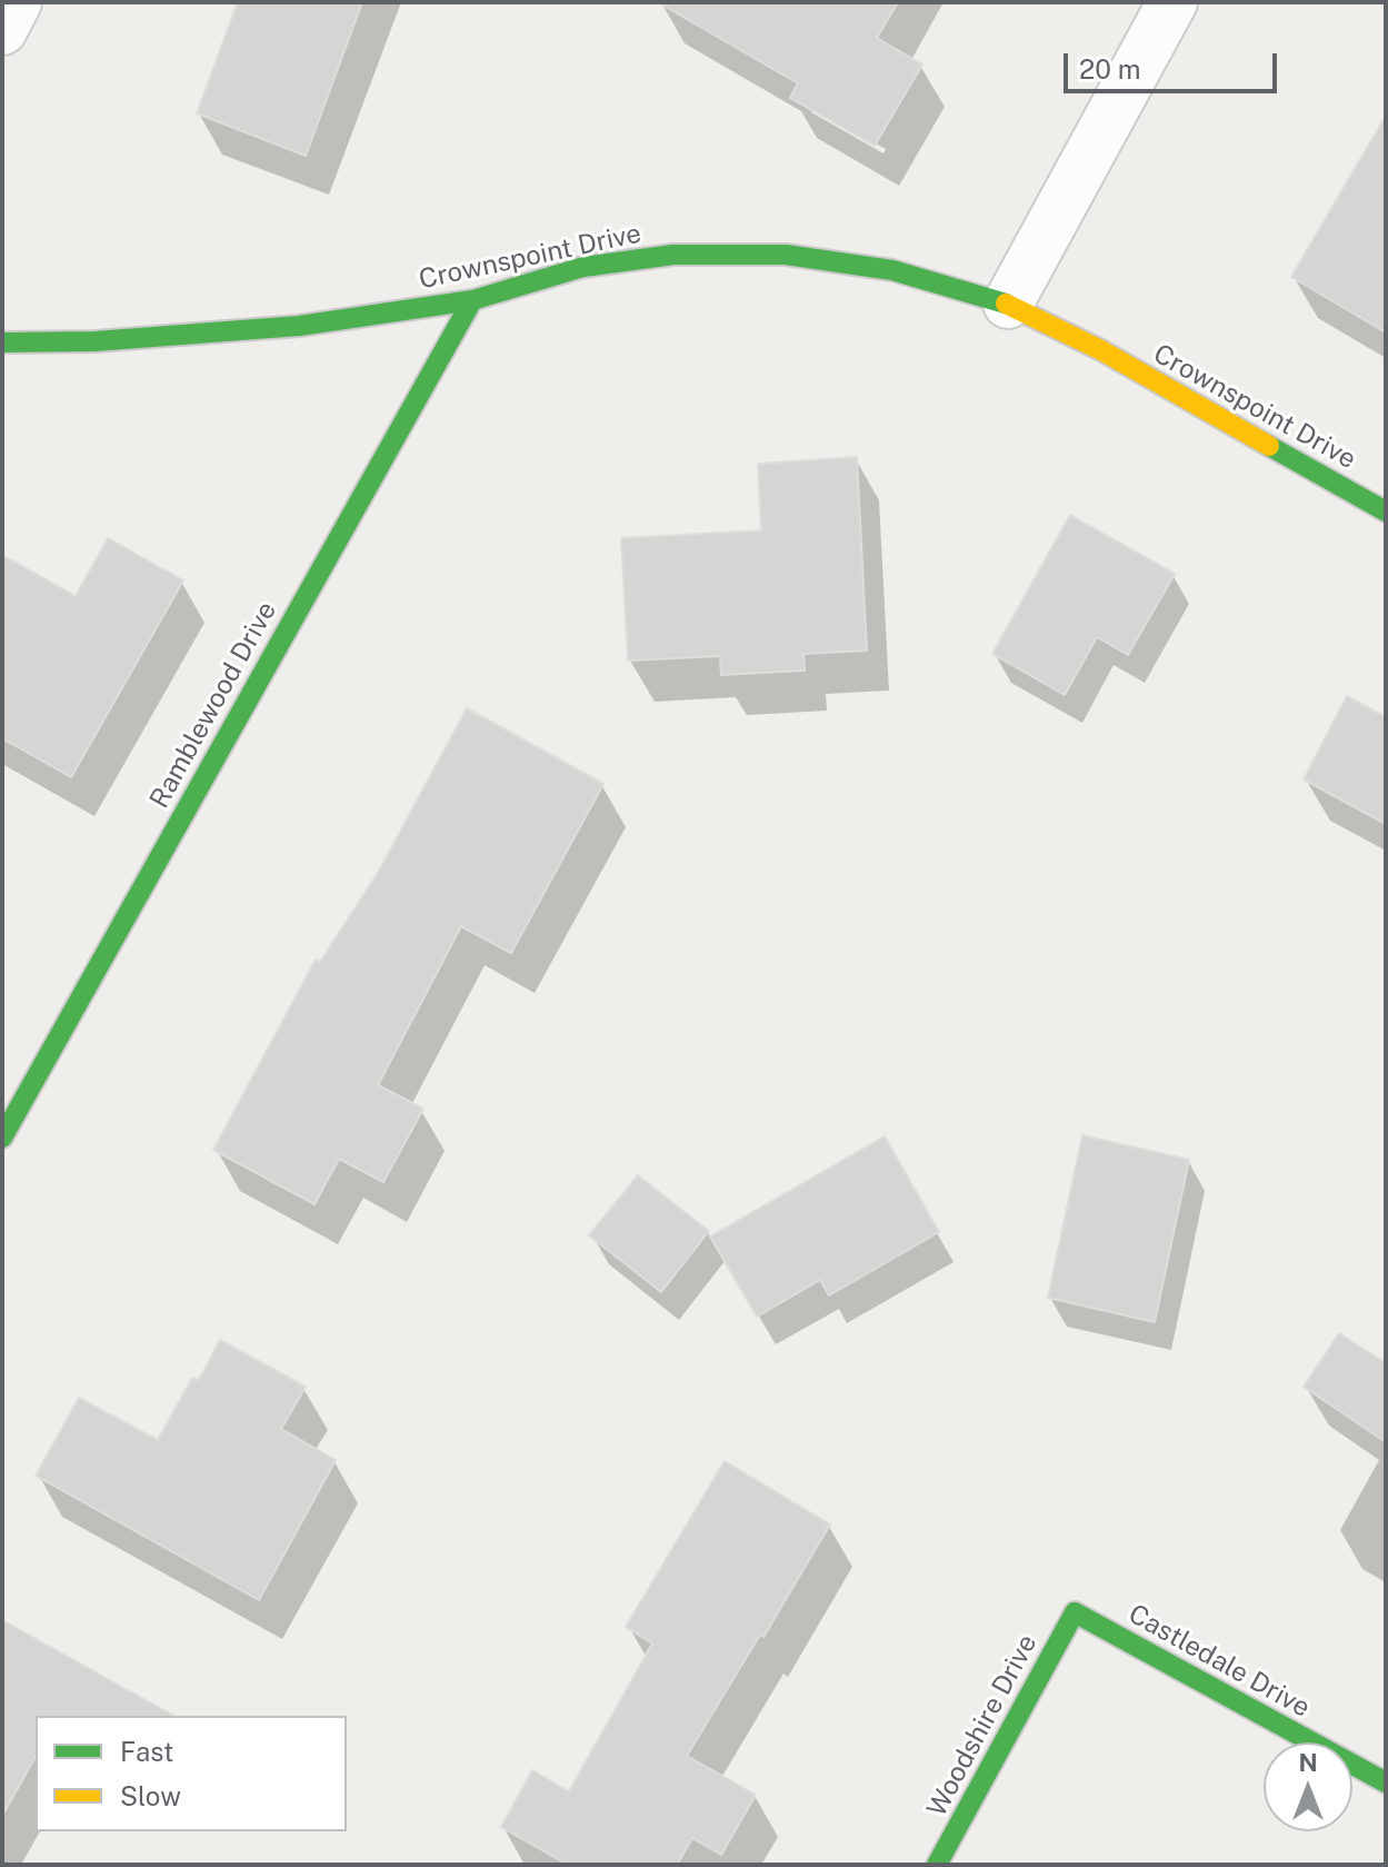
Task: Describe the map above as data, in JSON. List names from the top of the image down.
{
  "streets": {
    "street": [
      "Crownspoint Drive",
      "Ramblewood Drive",
      "Castledale Drive",
      "Woodshire Drive"
    ]
  },
  "crossings": [
    ["Crownspoint Drive", "Ramblewood Drive"],
    ["Castledale Drive", "Woodshire Drive"]
  ],
  "legend": ["Fast", "Slow"],
  "scale_bar": "20 m",
  "north": "top"
}
